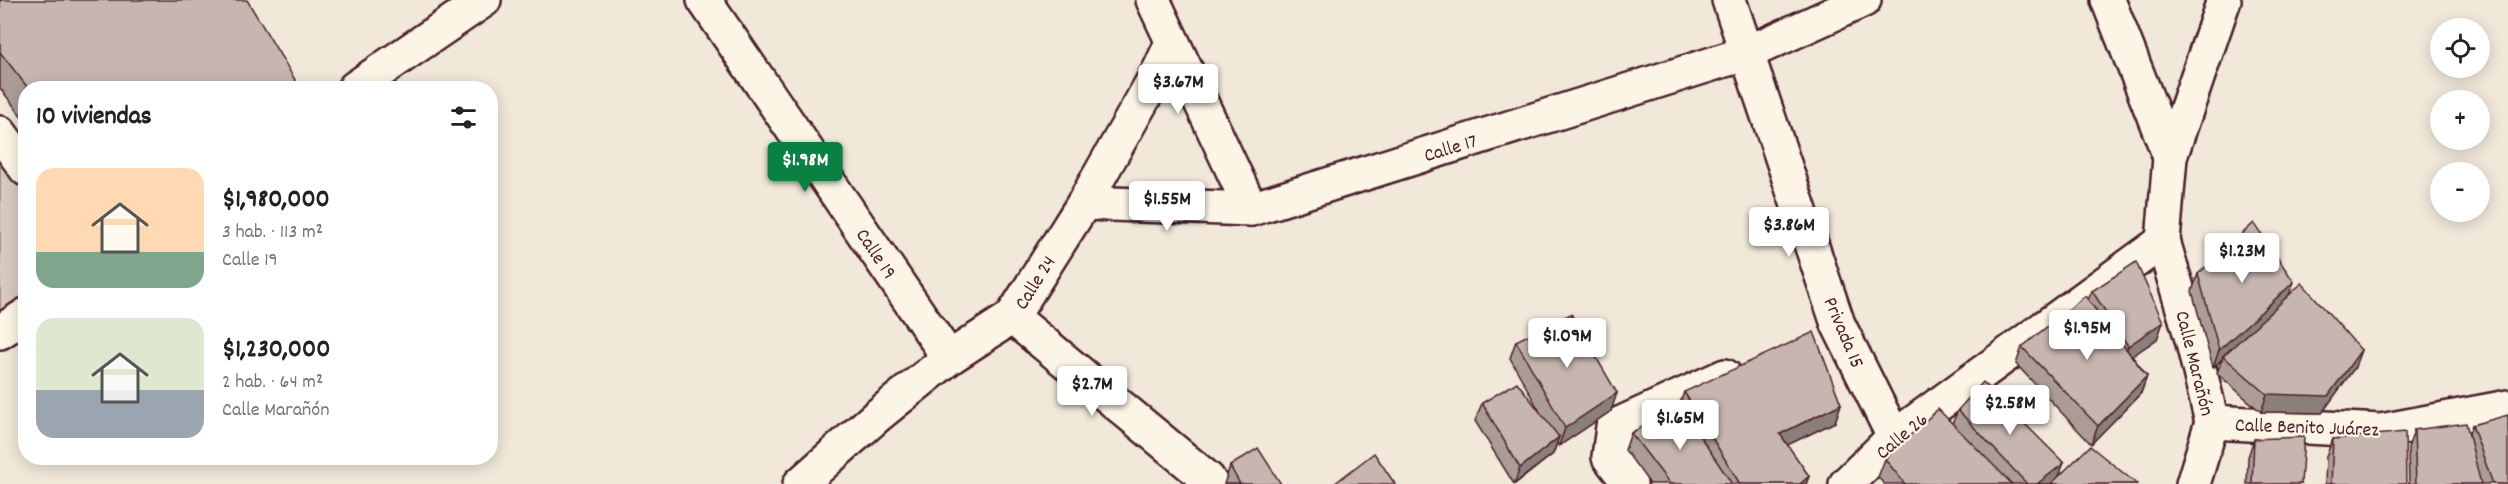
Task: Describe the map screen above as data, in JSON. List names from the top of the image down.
{
  "streets": {
    "street": [
      "Calle 17",
      "Calle 19",
      "Calle 24",
      "Privada 15",
      "Calle Marañón",
      "Calle Benito Juárez",
      "Calle 26"
    ]
  },
  "crossings": [
    ["Calle 17", "Calle 24"],
    ["Calle 17", "Privada 15"],
    ["Calle 19", "Calle 24"],
    ["Privada 15", "Calle 26"],
    ["Calle Marañón", "Calle Benito Juárez"],
    ["Calle Marañón", "Calle 26"]
  ],
  "page": {
    "map_buttons": ["+", "−"],
    "price": [
      "$3.67M",
      "$1.98M",
      "$1.55M",
      "$3.86M",
      "$1.23M",
      "$1.95M",
      "$1.09M",
      "$2.7M",
      "$2.58M",
      "$1.65M"
    ],
    "heading": "10 viviendas",
    "list": [
      {
        "name": "$1,980,000",
        "note": "3 hab. · 113 m² · Calle 19"
      },
      {
        "name": "$1,230,000",
        "note": "2 hab. · 64 m² · Calle Marañón"
      }
    ]
  }
}
